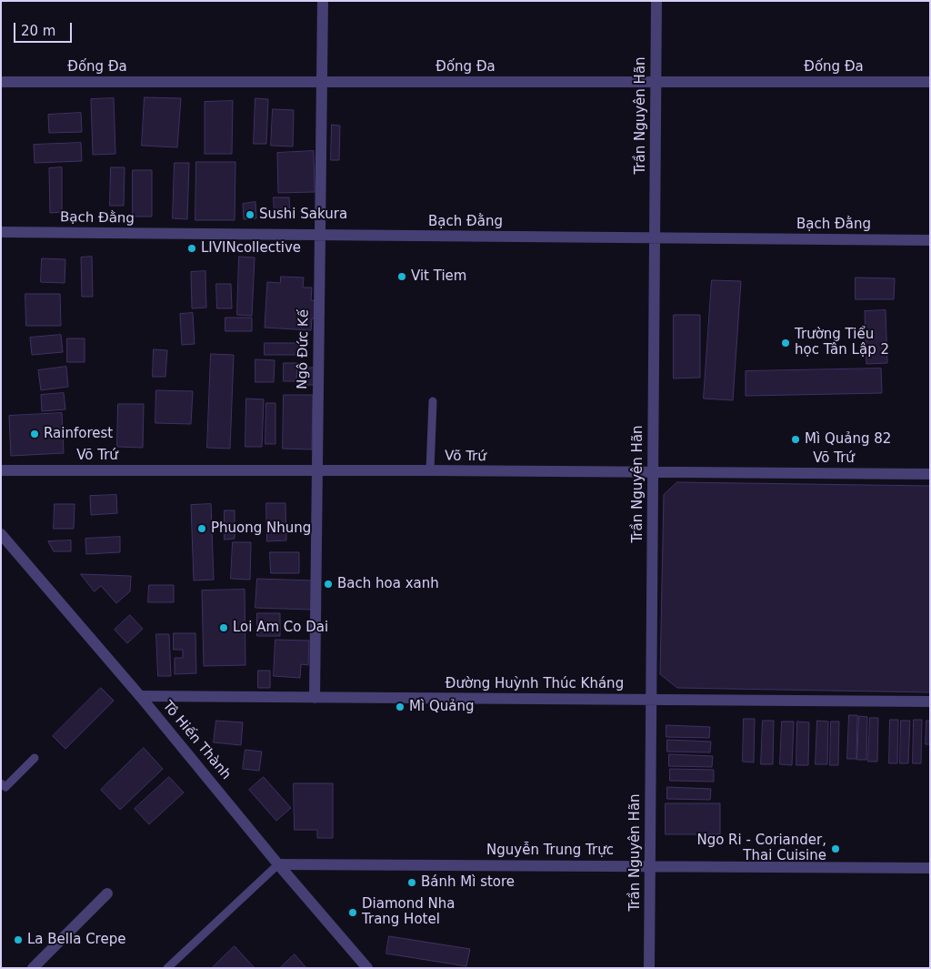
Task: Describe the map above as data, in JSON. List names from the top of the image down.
{
  "streets": {
    "street": [
      "Đống Đa",
      "Trần Nguyên Hãn",
      "Bạch Đằng",
      "Ngô Đức Kế",
      "Võ Trứ",
      "Đường Huỳnh Thúc Kháng",
      "Tô Hiến Thành",
      "Nguyễn Trung Trực"
    ]
  },
  "crossings": [
    ["Đống Đa", "Trần Nguyên Hãn"],
    ["Đống Đa", "Ngô Đức Kế"],
    ["Trần Nguyên Hãn", "Bạch Đằng"],
    ["Trần Nguyên Hãn", "Võ Trứ"],
    ["Trần Nguyên Hãn", "Đường Huỳnh Thúc Kháng"],
    ["Trần Nguyên Hãn", "Nguyễn Trung Trực"],
    ["Bạch Đằng", "Ngô Đức Kế"],
    ["Ngô Đức Kế", "Võ Trứ"],
    ["Ngô Đức Kế", "Đường Huỳnh Thúc Kháng"],
    ["Đường Huỳnh Thúc Kháng", "Tô Hiến Thành"],
    ["Tô Hiến Thành", "Nguyễn Trung Trực"]
  ],
  "places": [
    "Sushi Sakura",
    "LIVINcollective",
    "Vit Tiem",
    "Trường Tiểu học Tân Lập 2",
    "Rainforest",
    "Mì Quảng 82",
    "Phuong Nhung",
    "Bach hoa xanh",
    "Loi Am Co Dai",
    "Mì Quảng",
    "Ngo Ri - Coriander, Thai Cuisine",
    "Bánh Mì store",
    "Diamond Nha Trang Hotel",
    "La Bella Crepe"
  ],
  "scale_bar": "20 m"
}
